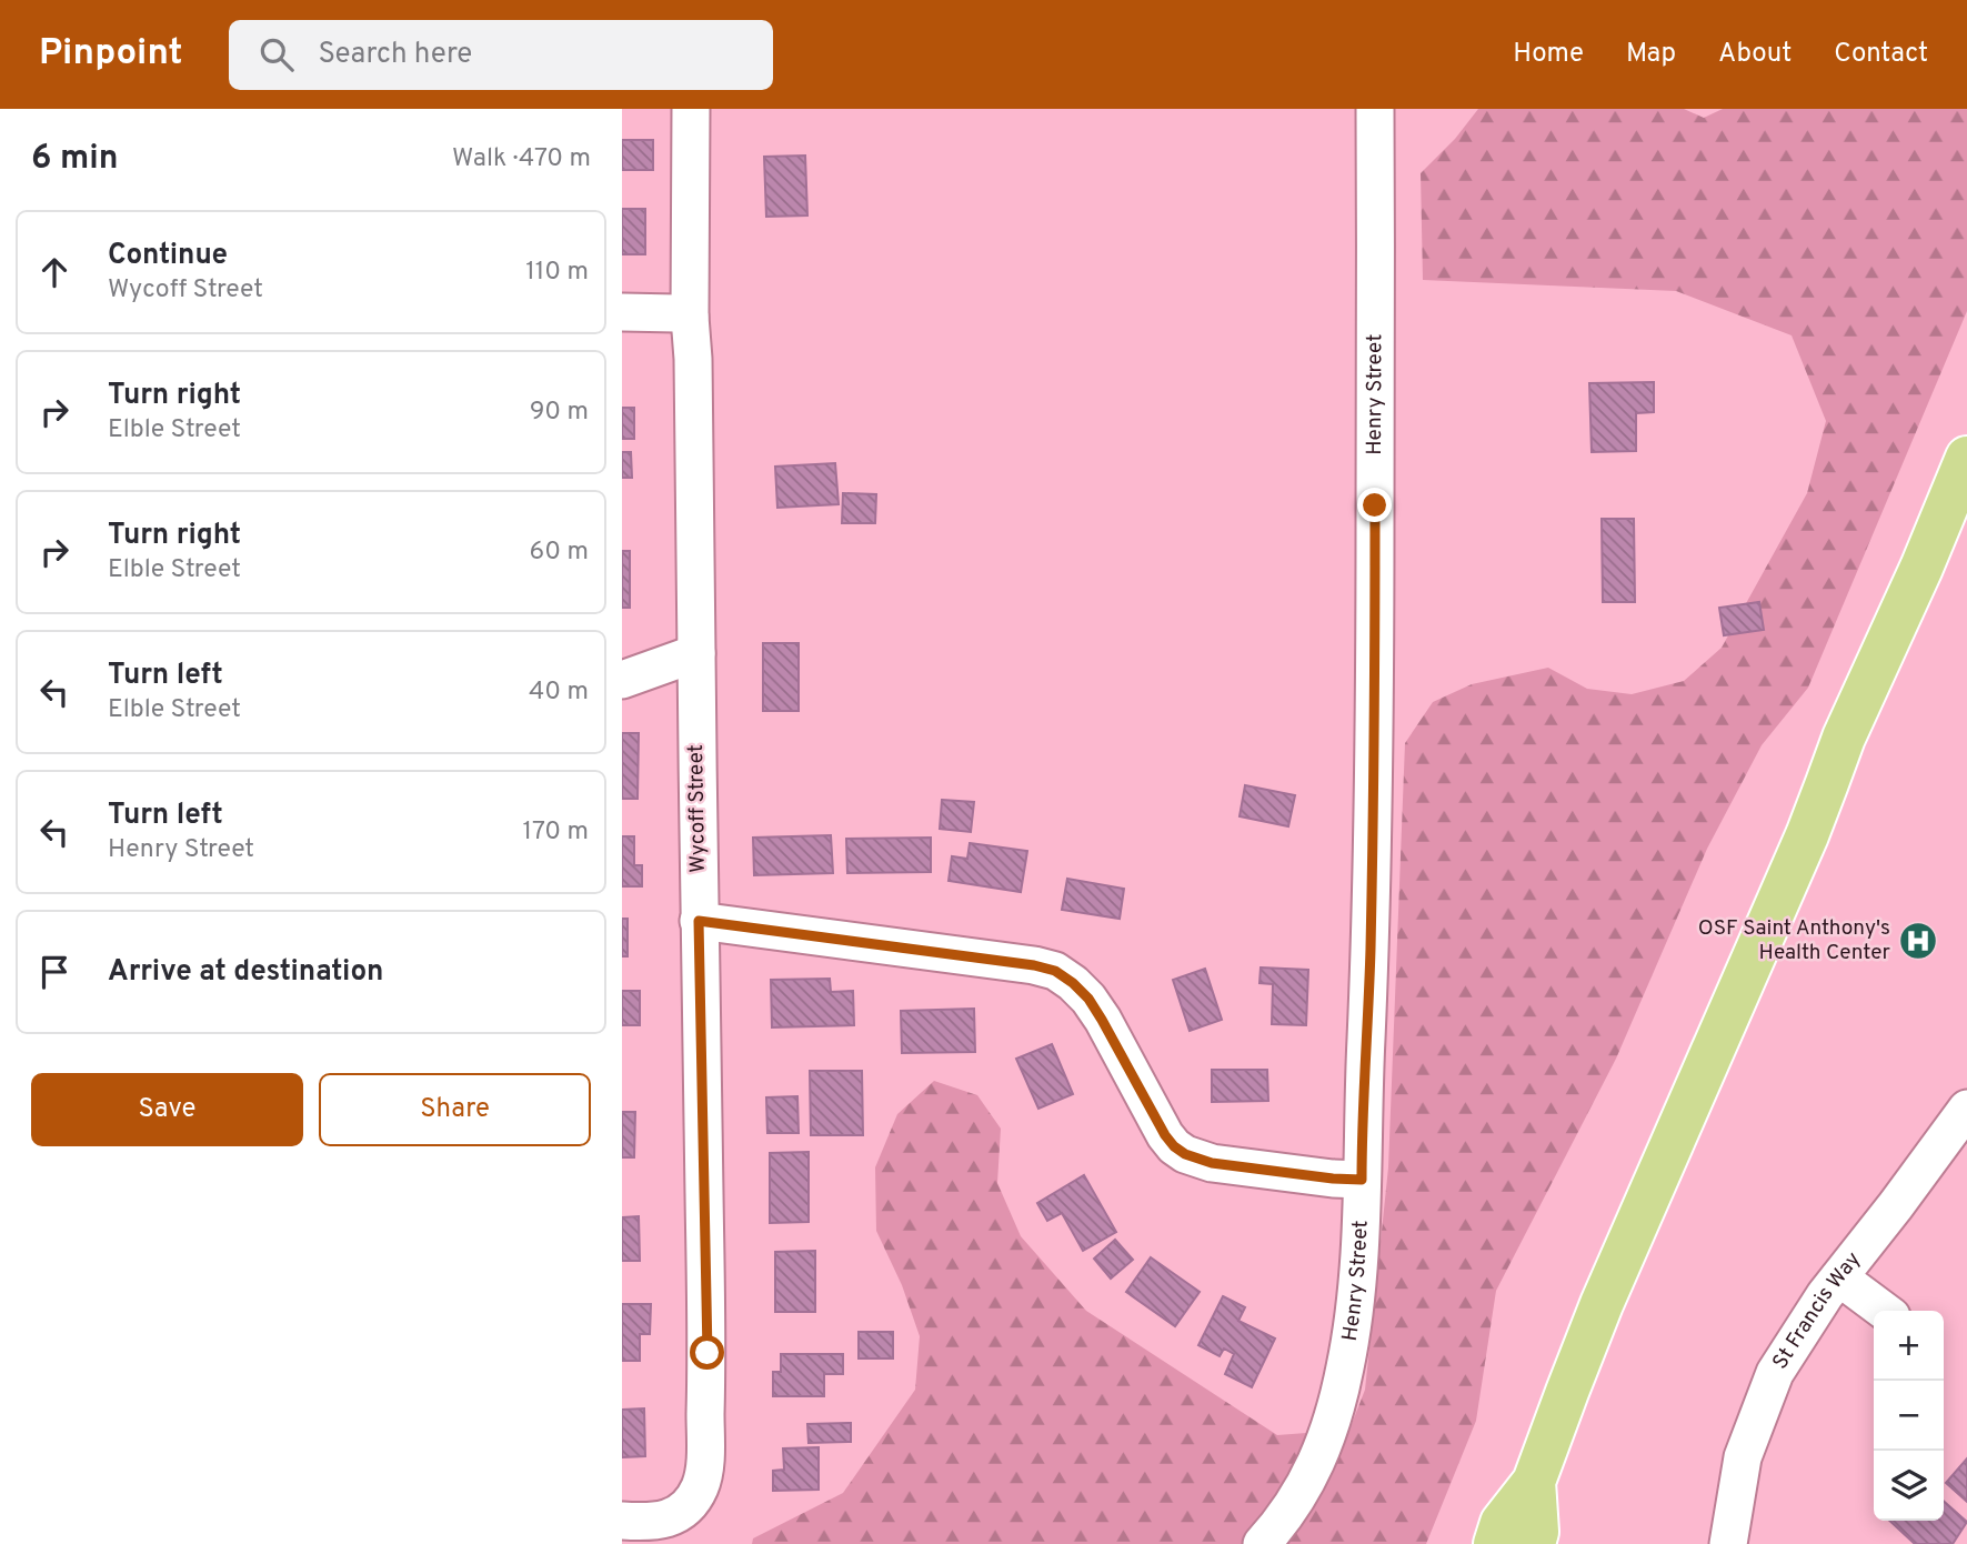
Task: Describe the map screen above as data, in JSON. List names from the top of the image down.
{
  "streets": {
    "street": ["Henry Street", "Wycoff Street", "St Francis Way"]
  },
  "places": {
    "hospital": ["OSF Saint Anthony's Health Center"]
  },
  "page": {
    "header": "Pinpoint",
    "search": "Search here",
    "nav": [
      "Home",
      "Map",
      "About",
      "Contact"
    ],
    "heading": ["6 min", "Walk · 470 m"],
    "list": [
      ["Continue", "Wycoff Street", "110 m"],
      ["Turn right", "Elble Street", "90 m"],
      ["Turn right", "Elble Street", "60 m"],
      ["Turn left", "Elble Street", "40 m"],
      ["Turn left", "Henry Street", "170 m"],
      "Arrive at destination"
    ],
    "buttons": ["Save", "Share"],
    "map_buttons": ["+", "−"]
  }
}
